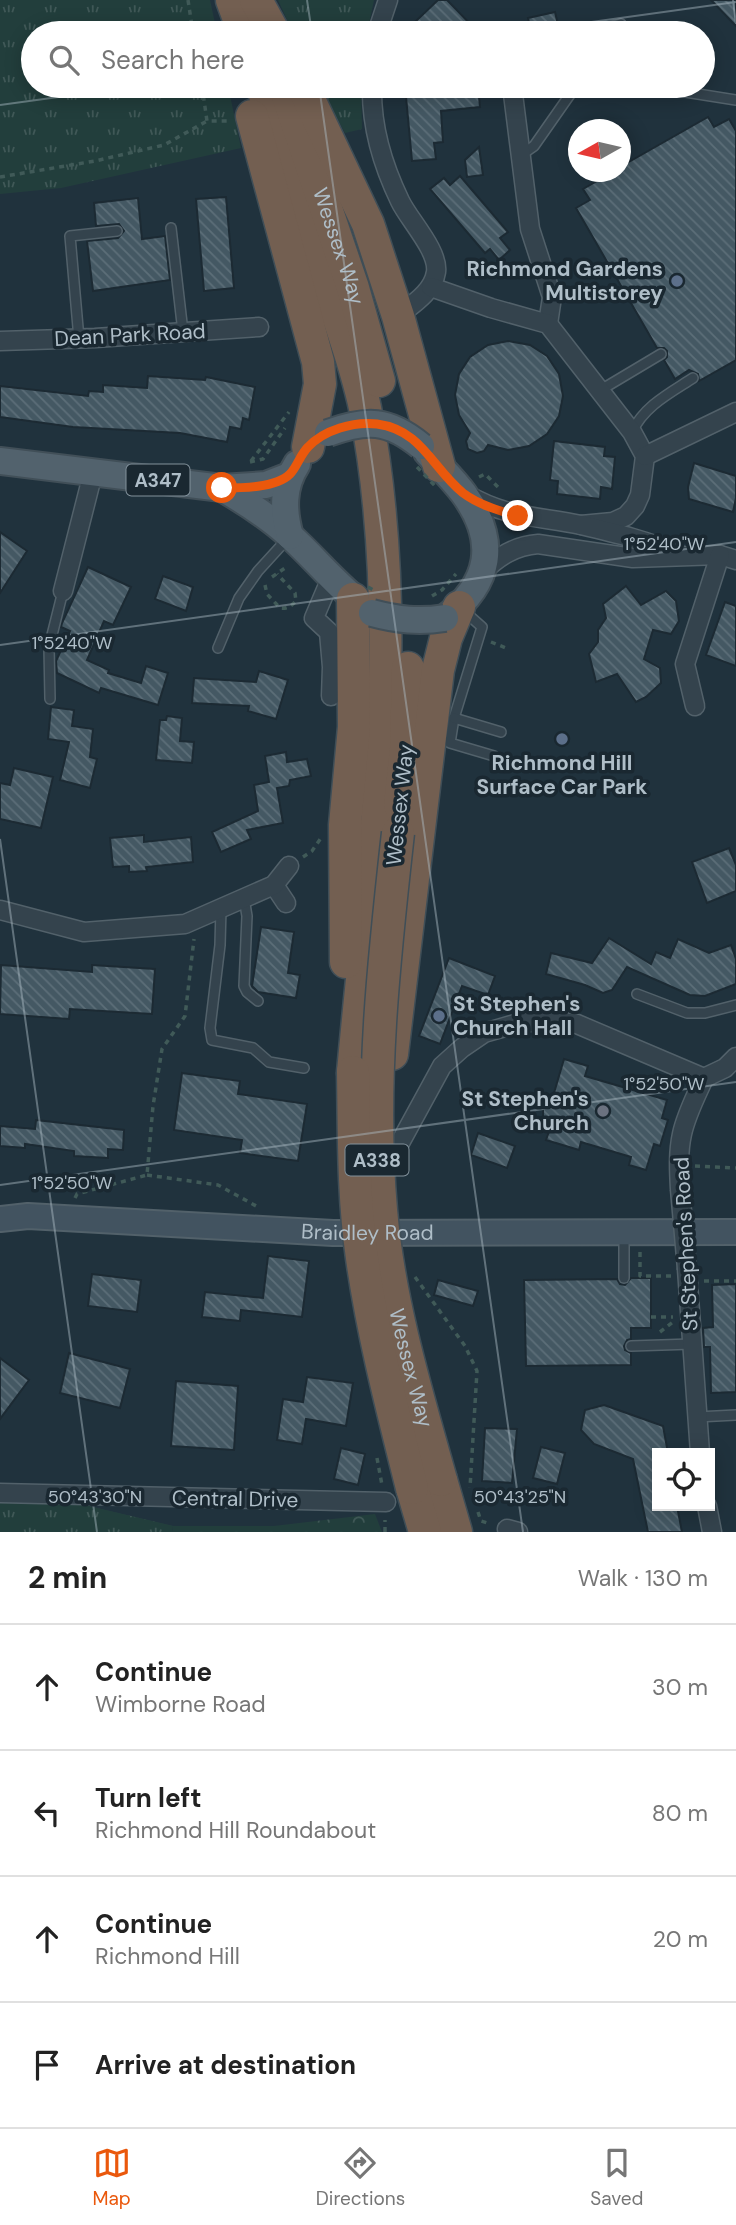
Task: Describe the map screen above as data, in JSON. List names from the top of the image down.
{
  "streets": {
    "highway": ["Wessex Way", "A338"],
    "main road": ["A347"],
    "street": [
      "Dean Park Road",
      "Braidley Road",
      "St Stephen's Road",
      "Central Drive"
    ]
  },
  "crossings": [
    ["Wessex Way", "Central Drive"]
  ],
  "places": [
    "Richmond Gardens Multistorey",
    "Richmond Hill Surface Car Park",
    "St Stephen's Church Hall",
    "St Stephen's Church"
  ],
  "north": "left",
  "page": {
    "search": "Search here",
    "heading": ["2 min", "Walk · 130 m"],
    "list": [
      ["Continue", "Wimborne Road", "30 m"],
      ["Turn left", "Richmond Hill Roundabout", "80 m"],
      ["Continue", "Richmond Hill", "20 m"],
      "Arrive at destination"
    ],
    "nav": ["Map", "Directions", "Saved"]
  },
  "coordinates": [
    "1°52'40\"W",
    "1°52'50\"W",
    "50°43'30\"N",
    "50°43'25\"N"
  ]
}
